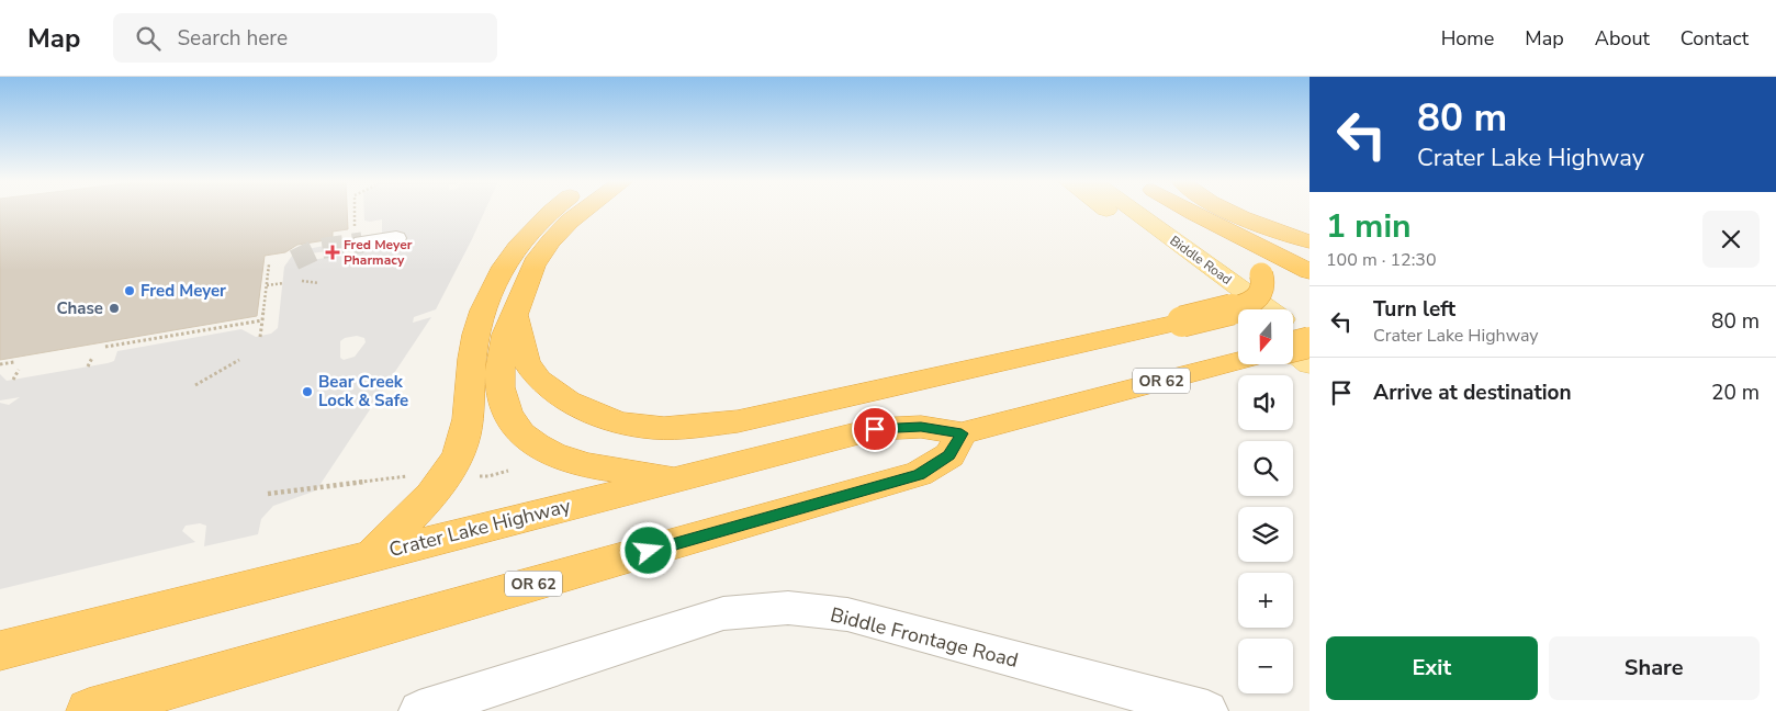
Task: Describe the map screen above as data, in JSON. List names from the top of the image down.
{
  "streets": {
    "highway": ["OR 62", "Crater Lake Highway"],
    "main road": ["Biddle Road"],
    "lane": ["Biddle Frontage Road"]
  },
  "crossings": [
    ["OR 62", "Crater Lake Highway"]
  ],
  "places": {
    "health": ["Fred Meyer Pharmacy"],
    "other": ["Fred Meyer", "Chase", "Bear Creek Lock & Safe"]
  },
  "north": "bottom",
  "page": {
    "header": "Map",
    "search": "Search here",
    "nav": [
      "Home",
      "Map",
      "About",
      "Contact"
    ],
    "turn": ["80 m", "Crater Lake Highway"],
    "heading": ["1 min", "100 m · 12:30"],
    "list": [
      {
        "name": "Turn left",
        "note": "Crater Lake Highway",
        "value": "80 m"
      },
      {
        "name": "Arrive at destination",
        "value": "20 m"
      }
    ],
    "map_buttons": ["+", "−"],
    "buttons": ["Exit", "Share"]
  }
}
